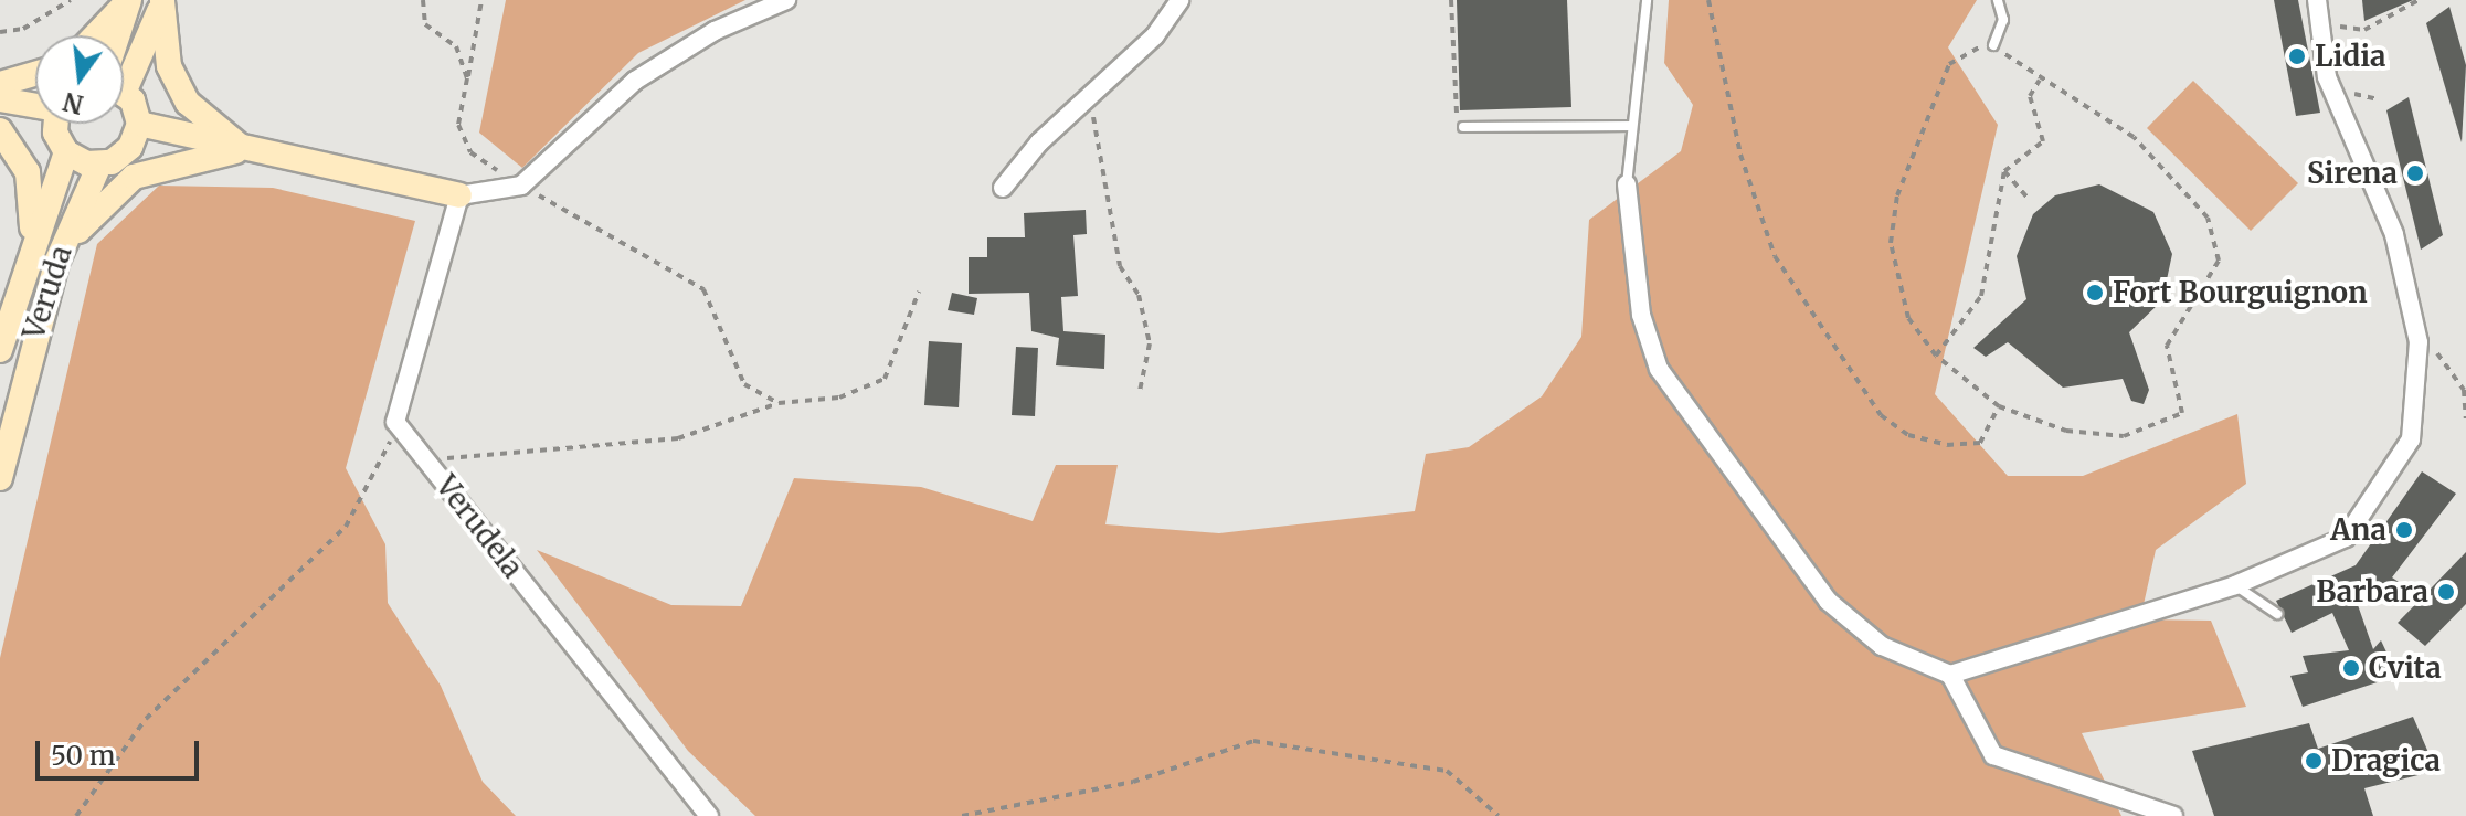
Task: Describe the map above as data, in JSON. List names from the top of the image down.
{
  "streets": {
    "main road": ["Veruda"],
    "street": ["Verudela"]
  },
  "places": [
    "Lidia",
    "Sirena",
    "Fort Bourguignon",
    "Ana",
    "Barbara",
    "Cvita",
    "Dragica"
  ],
  "scale_bar": "50 m",
  "north": "bottom"
}
